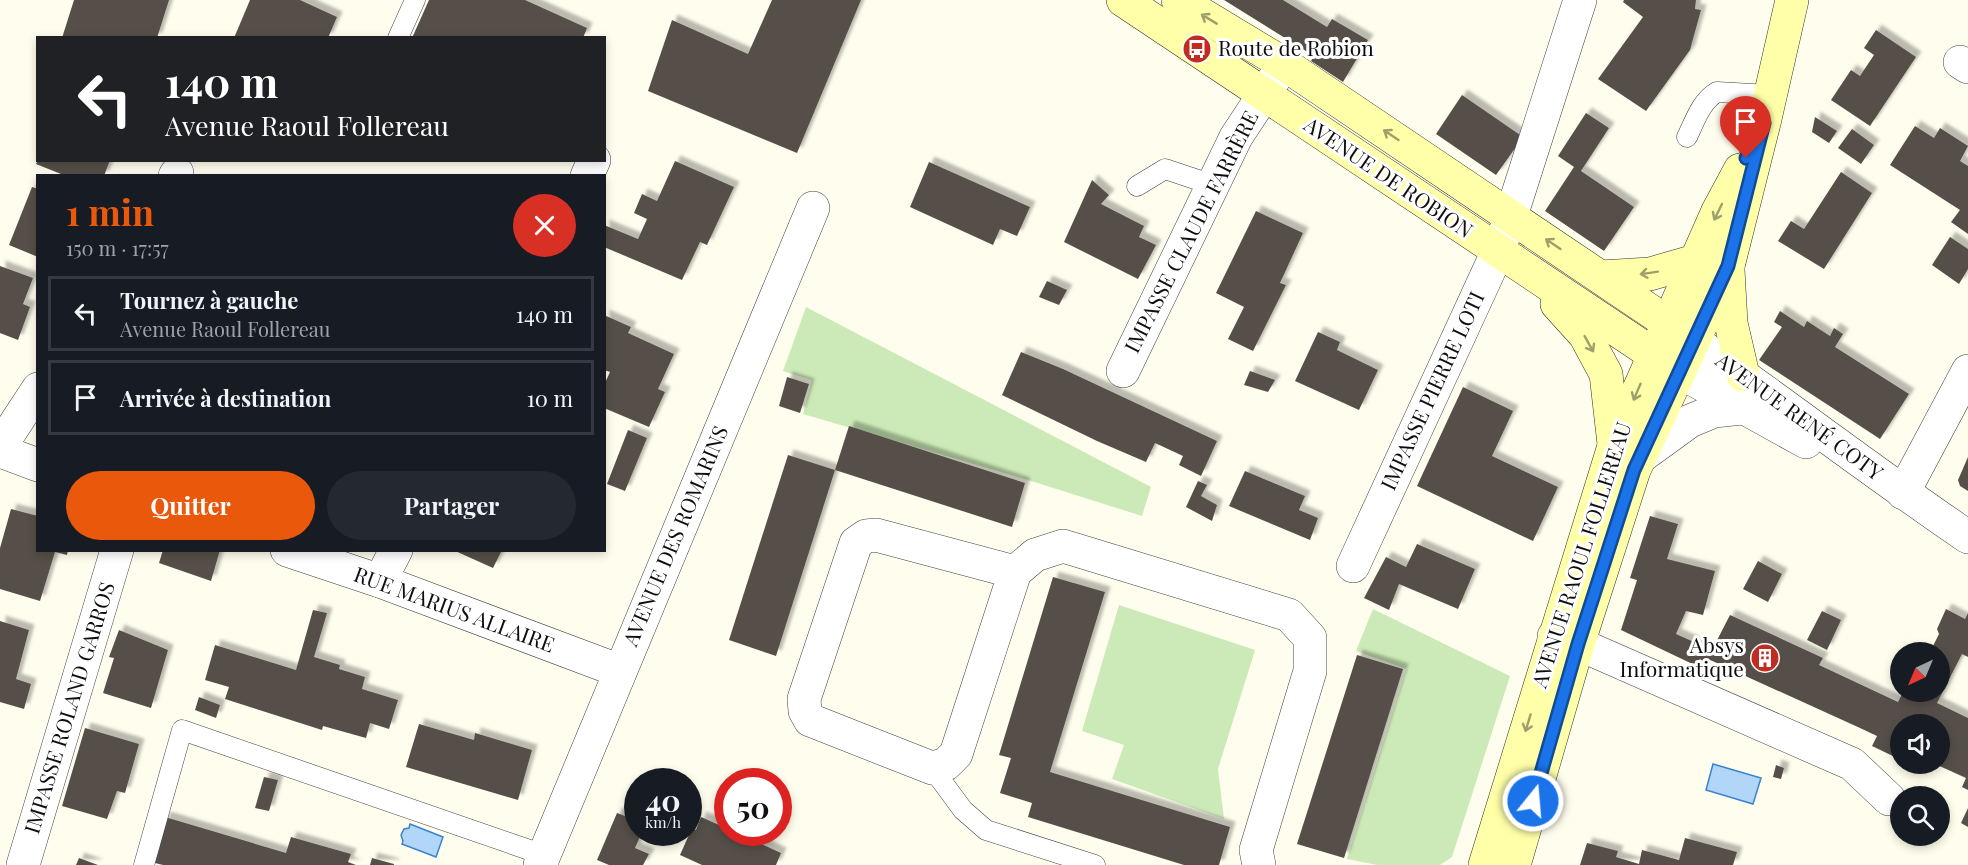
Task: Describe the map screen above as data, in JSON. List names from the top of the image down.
{
  "streets": {
    "main road": ["AVENUE DE ROBION", "AVENUE RAOUL FOLLEREAU"],
    "street": [
      "IMPASSE CLAUDE FARRÈRE",
      "IMPASSE PIERRE LOTI",
      "AVENUE RENÉ COTY",
      "AVENUE DES ROMARINS",
      "RUE MARIUS ALLAIRE",
      "IMPASSE ROLAND GARROS"
    ]
  },
  "crossings": [
    ["AVENUE DE ROBION", "IMPASSE CLAUDE FARRÈRE"],
    ["AVENUE DE ROBION", "IMPASSE PIERRE LOTI"],
    ["AVENUE DE ROBION", "AVENUE RENÉ COTY"],
    ["AVENUE DE ROBION", "AVENUE RAOUL FOLLEREAU"],
    ["AVENUE RENÉ COTY", "AVENUE RAOUL FOLLEREAU"],
    ["AVENUE DES ROMARINS", "RUE MARIUS ALLAIRE"]
  ],
  "places": {
    "bus stop": ["Route de Robion"],
    "building": ["Absys Informatique"]
  },
  "north": "bottom left",
  "page": {
    "turn": ["140 m", "Avenue Raoul Follereau"],
    "heading": ["1 min", "150 m · 17:57"],
    "list": [
      {
        "name": "Tournez à gauche",
        "note": "Avenue Raoul Follereau",
        "value": "140 m"
      },
      {
        "name": "Arrivée à destination",
        "value": "10 m"
      }
    ],
    "buttons": ["Quitter", "Partager"],
    "speed": "40 km/h",
    "limit": "50"
  }
}
